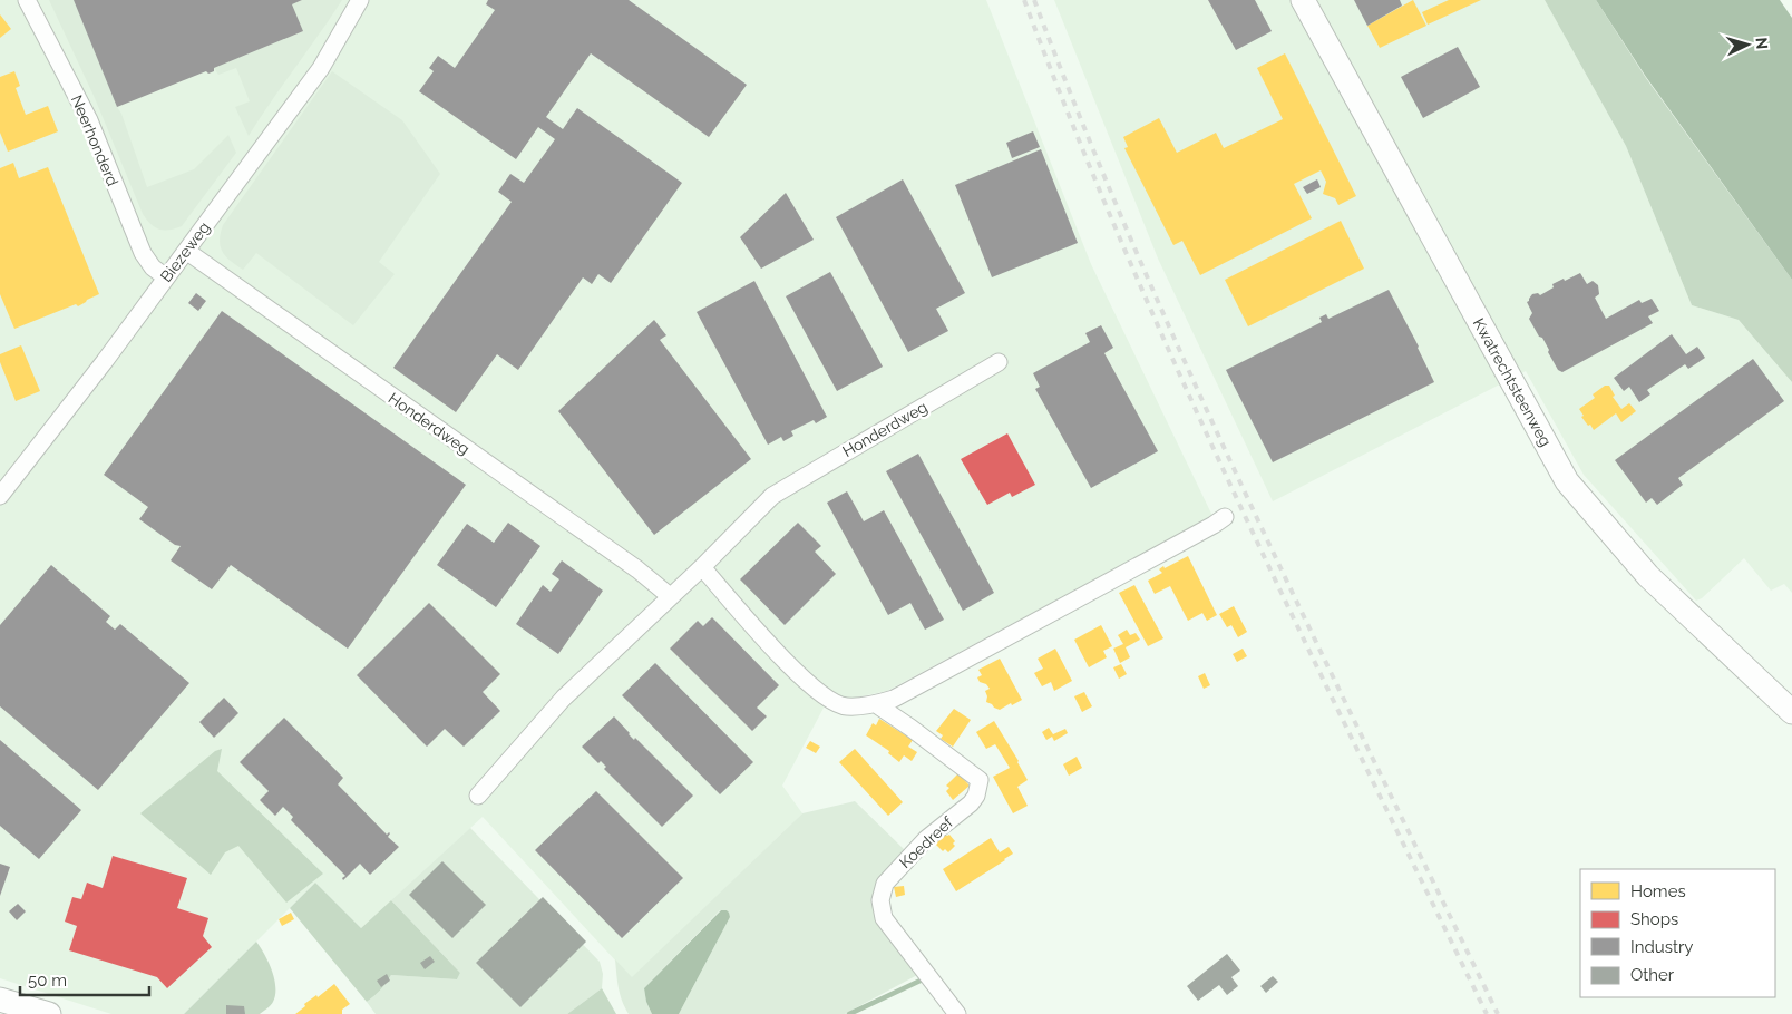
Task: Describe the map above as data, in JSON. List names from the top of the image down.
{
  "streets": {
    "street": [
      "Neerhonderd",
      "Biezeweg",
      "Kwatrechtsteenweg",
      "Honderdweg",
      "Koedreef"
    ]
  },
  "crossings": [
    ["Neerhonderd", "Biezeweg"],
    ["Biezeweg", "Honderdweg"]
  ],
  "legend": [
    "Homes",
    "Shops",
    "Industry",
    "Other"
  ],
  "scale_bar": "50 m",
  "north": "right"
}
